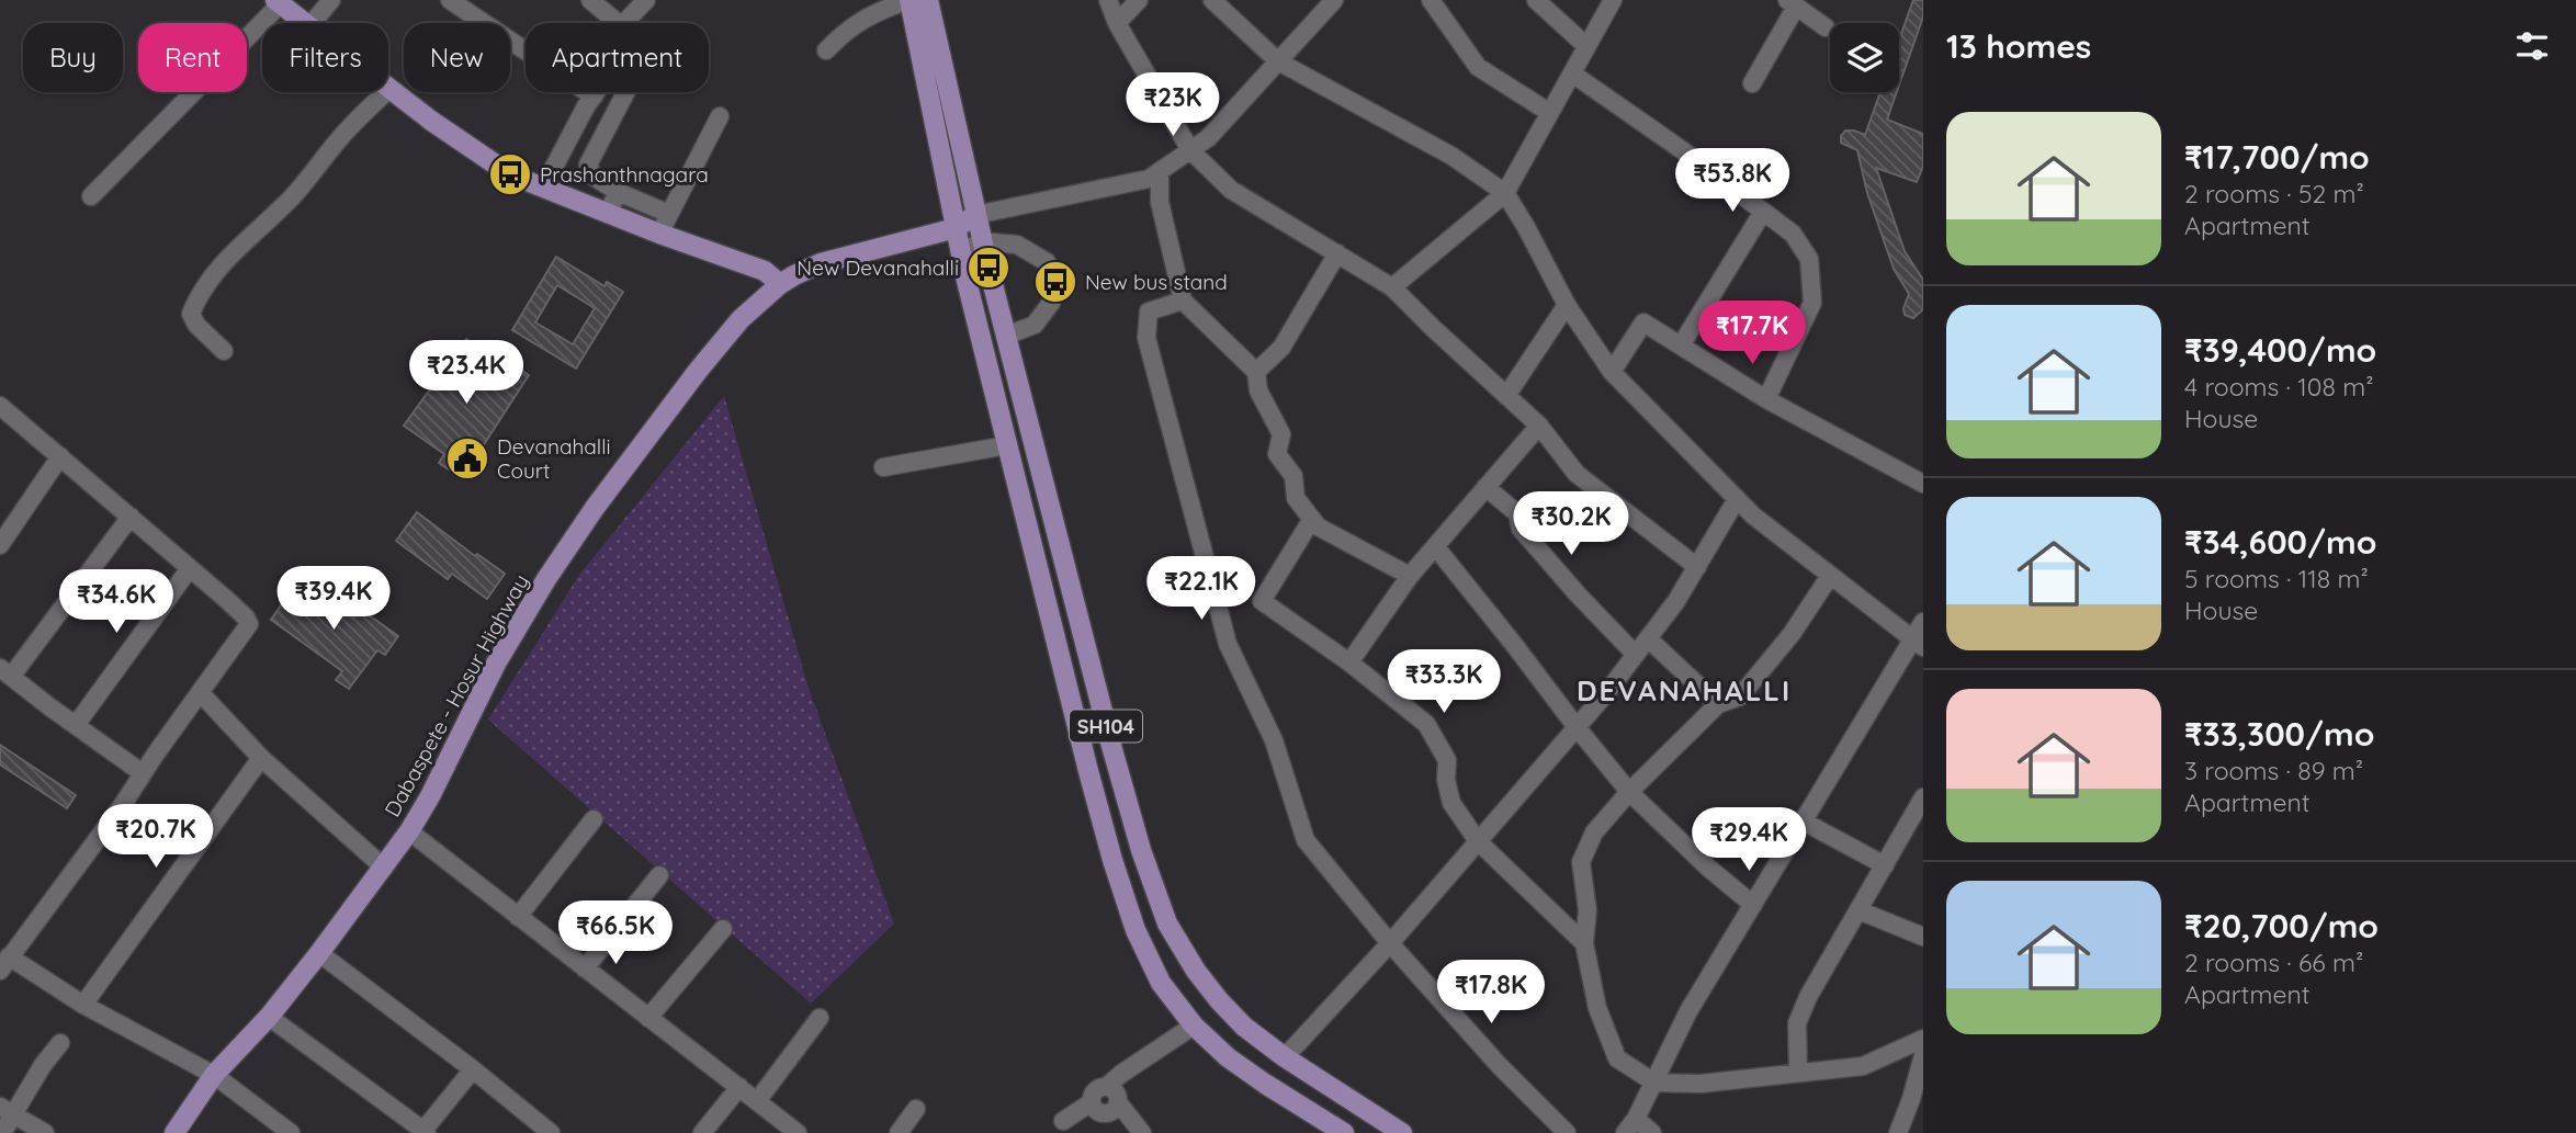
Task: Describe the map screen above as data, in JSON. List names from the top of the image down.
{
  "streets": {
    "main road": ["Dabaspete - Hosur Highway", "SH104"]
  },
  "crossings": [
    ["Dabaspete - Hosur Highway", "SH104"]
  ],
  "districts": ["DEVANAHALLI"],
  "places": {
    "bus stop": ["Prashanthnagara", "New Devanahalli", "New bus stand"],
    "public building": ["Devanahalli Court"]
  },
  "page": {
    "heading": "13 homes",
    "chip": [
      "Buy",
      "Rent",
      "Filters",
      "New",
      "Apartment"
    ],
    "price": [
      "₹23K",
      "₹53.8K",
      "₹17.7K",
      "₹23.4K",
      "₹30.2K",
      "₹22.1K",
      "₹39.4K",
      "₹34.6K",
      "₹33.3K",
      "₹20.7K",
      "₹29.4K",
      "₹66.5K",
      "₹17.8K"
    ],
    "list": [
      {
        "name": "₹17,700/mo",
        "note": "2 rooms · 52 m² · Apartment"
      },
      {
        "name": "₹39,400/mo",
        "note": "4 rooms · 108 m² · House"
      },
      {
        "name": "₹34,600/mo",
        "note": "5 rooms · 118 m² · House"
      },
      {
        "name": "₹33,300/mo",
        "note": "3 rooms · 89 m² · Apartment"
      },
      {
        "name": "₹20,700/mo",
        "note": "2 rooms · 66 m² · Apartment"
      }
    ]
  }
}
